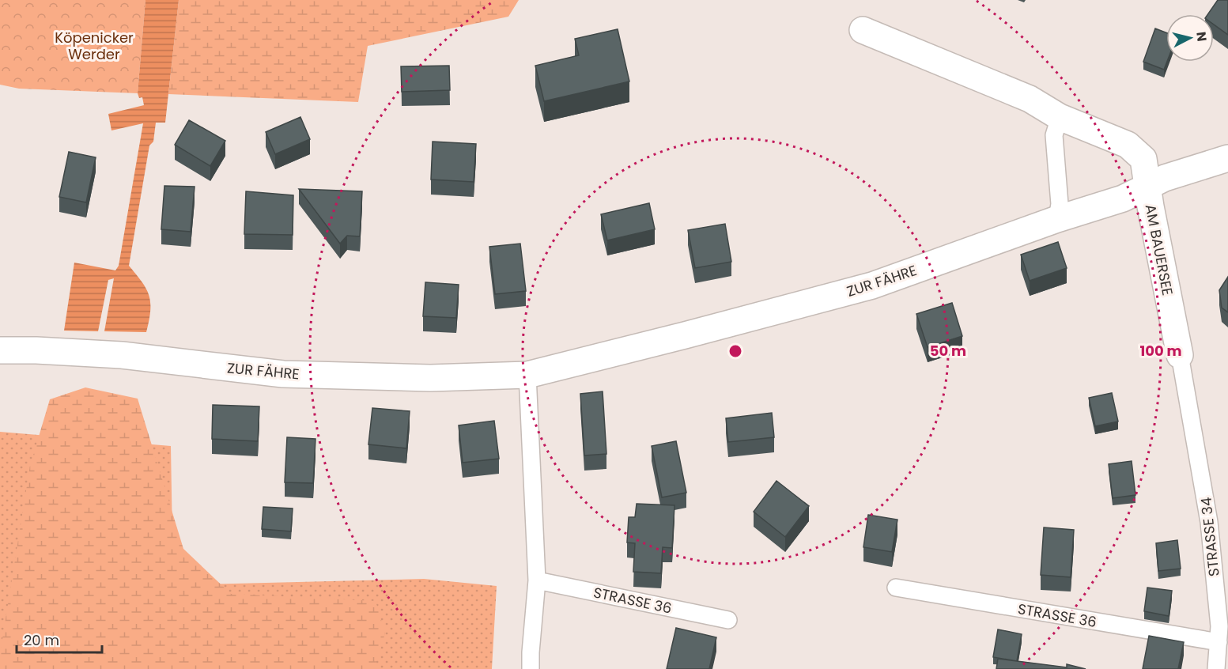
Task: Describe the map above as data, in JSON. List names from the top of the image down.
{
  "streets": {
    "street": ["AM BAUERSEE", "ZUR FÄHRE"],
    "lane": ["STRASSE 34", "STRASSE 36"]
  },
  "crossings": [
    ["AM BAUERSEE", "ZUR FÄHRE"],
    ["AM BAUERSEE", "STRASSE 34"],
    ["STRASSE 34", "STRASSE 36"]
  ],
  "parks": ["Köpenicker Werder"],
  "scale_bar": "20 m",
  "north": "right",
  "rings": ["50 m", "100 m"]
}
